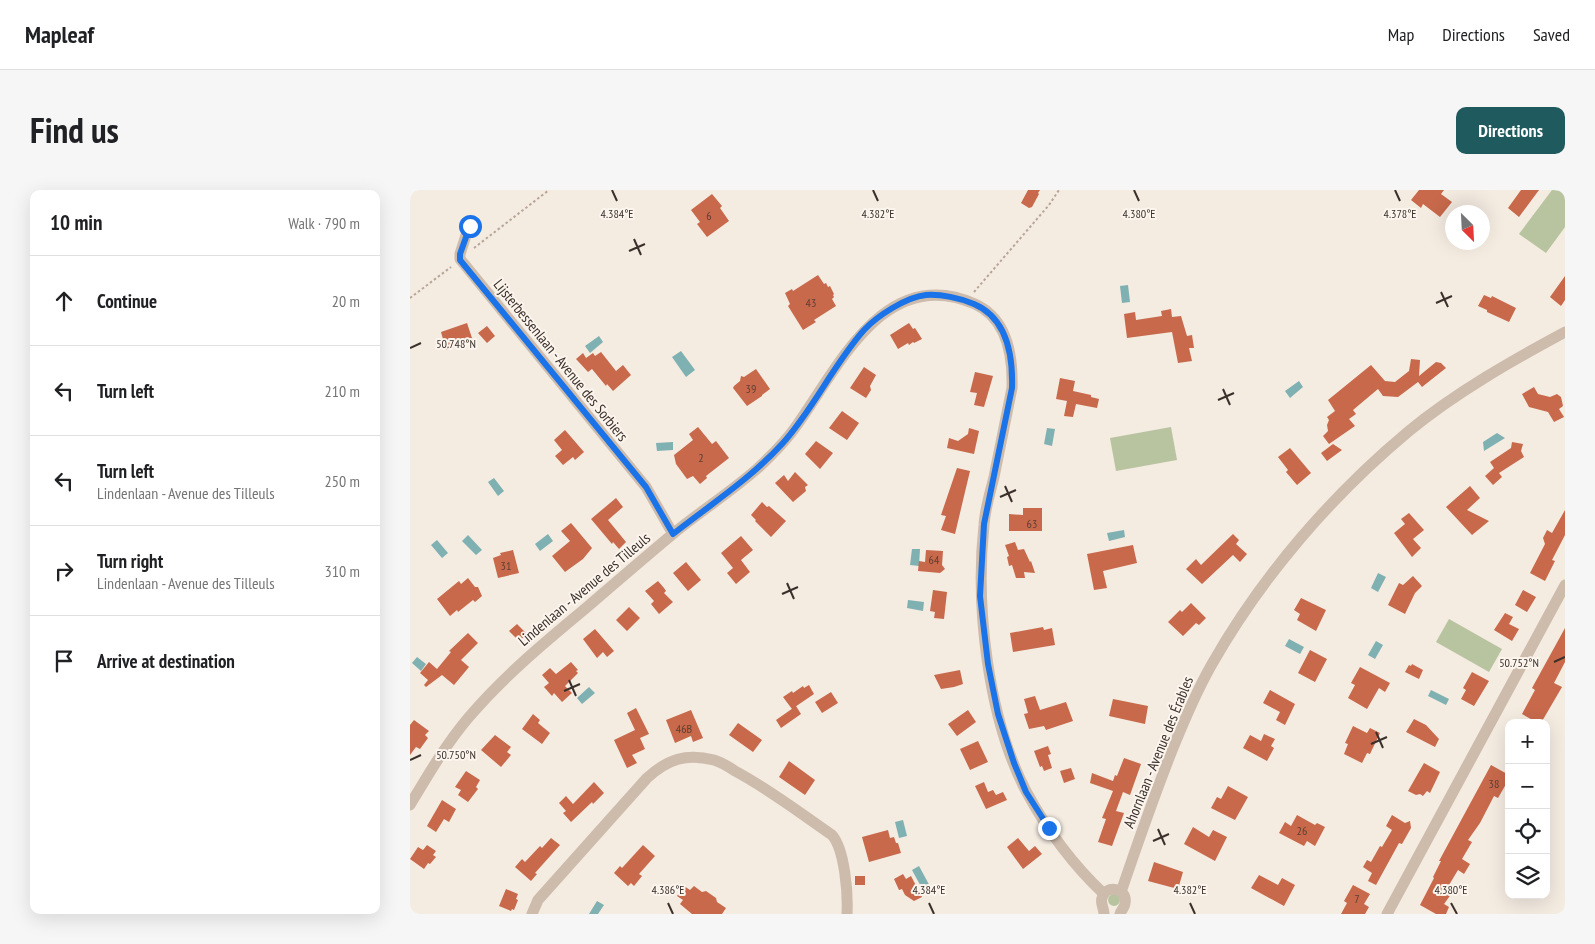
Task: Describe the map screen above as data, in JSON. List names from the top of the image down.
{
  "streets": {
    "street": ["Lijsterbessenlaan - Avenue des Sorbiers", "Lindenlaan - Avenue des Tilleuls", "Ahornlaan - Avenue des Érables"]
  },
  "crossings": [
    ["Lijsterbessenlaan - Avenue des Sorbiers", "Lindenlaan - Avenue des Tilleuls"],
    ["Lindenlaan - Avenue des Tilleuls", "Ahornlaan - Avenue des Érables"]
  ],
  "house_numbers": [
    "6",
    "43",
    "39",
    "2",
    "63",
    "64",
    "31",
    "46B",
    "38",
    "26",
    "7"
  ],
  "north": "bottom right",
  "page": {
    "header": "Mapleaf",
    "nav": ["Map", "Directions", "Saved"],
    "title": "Find us",
    "buttons": "Directions",
    "heading": ["10 min", "Walk · 790 m"],
    "list": [
      ["Continue", "20 m"],
      ["Turn left", "210 m"],
      ["Turn left", "Lindenlaan - Avenue des Tilleuls", "250 m"],
      ["Turn right", "Lindenlaan - Avenue des Tilleuls", "310 m"],
      "Arrive at destination"
    ],
    "map_buttons": ["+", "−"]
  },
  "coordinates": [
    "4.384°E",
    "4.382°E",
    "4.380°E",
    "4.378°E",
    "50.748°N",
    "50.752°N",
    "50.750°N",
    "4.386°E"
  ]
}
